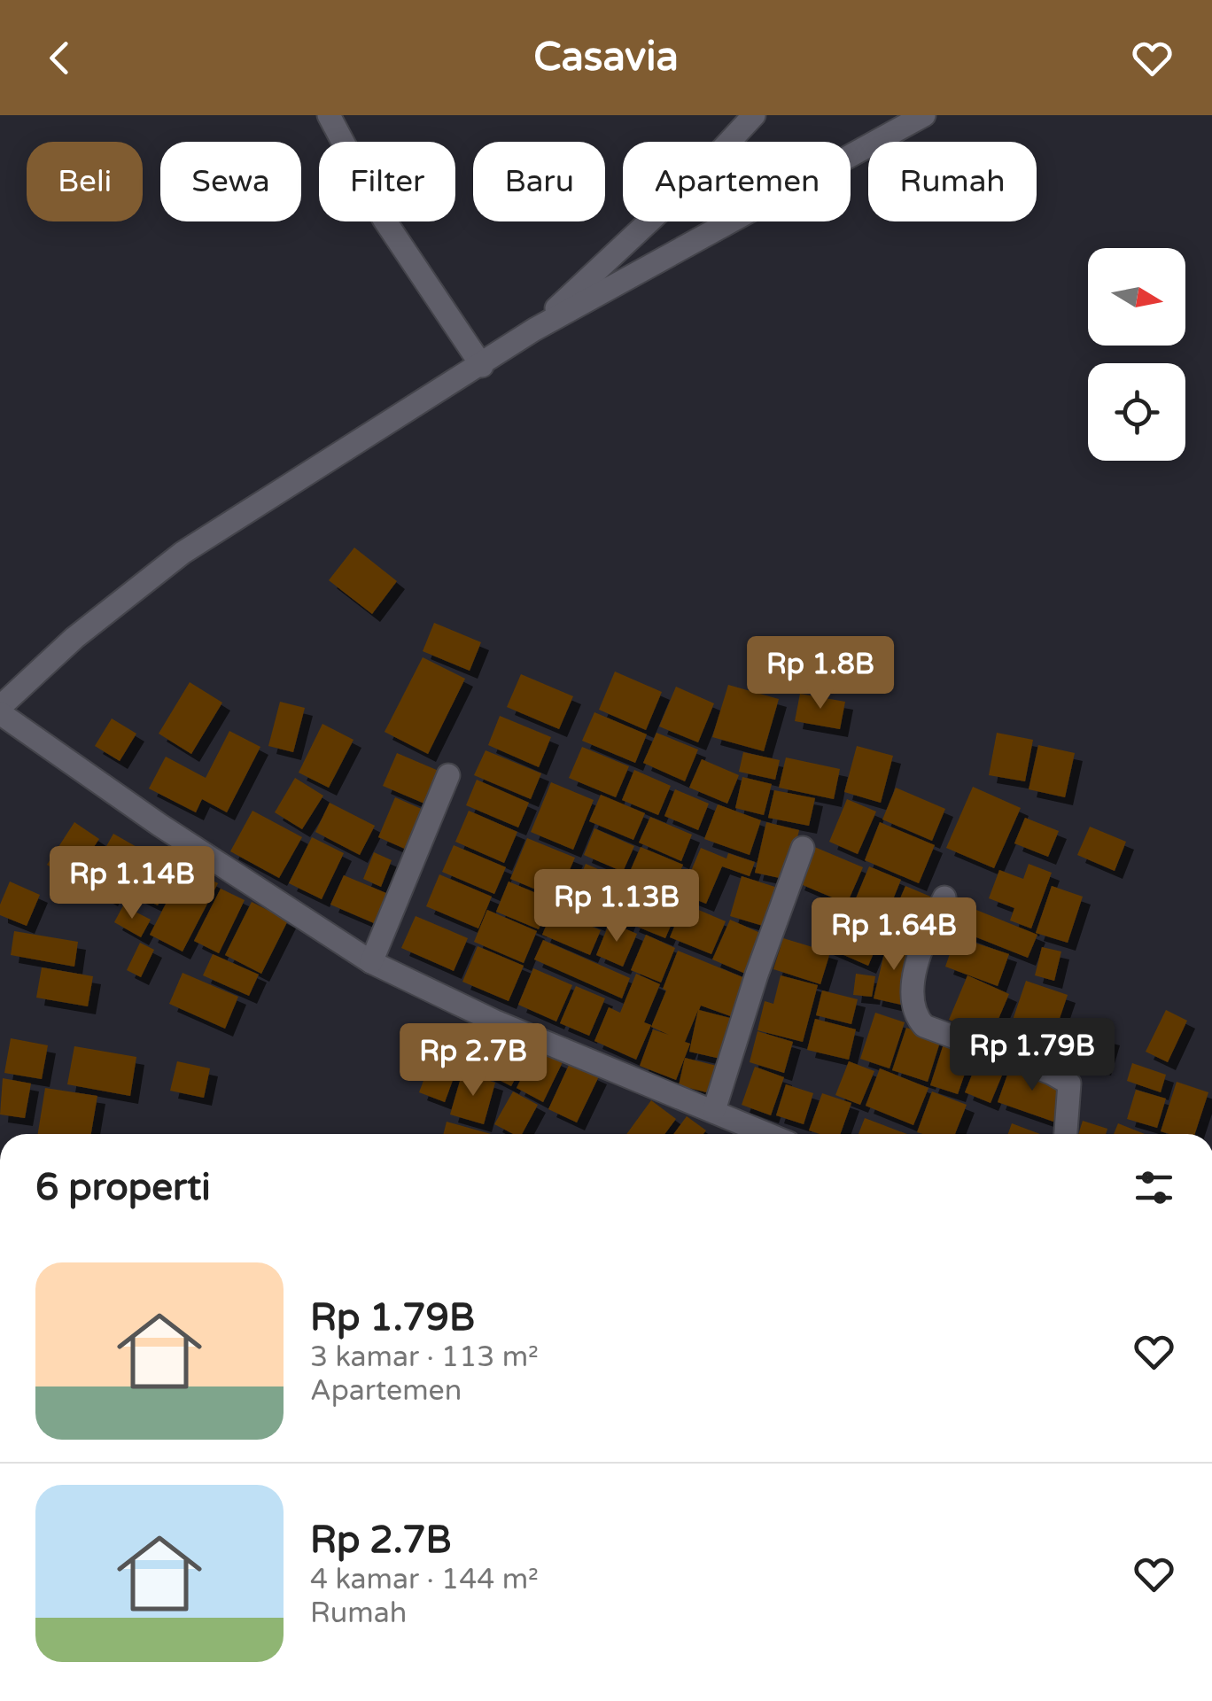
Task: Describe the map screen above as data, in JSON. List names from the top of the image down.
{
  "north": "right",
  "page": {
    "header": "Casavia",
    "chip": [
      "Beli",
      "Sewa",
      "Filter",
      "Baru",
      "Apartemen",
      "Rumah"
    ],
    "price": [
      "Rp 1.8B",
      "Rp 1.14B",
      "Rp 1.13B",
      "Rp 1.64B",
      "Rp 1.79B",
      "Rp 2.7B"
    ],
    "heading": "6 properti",
    "list": [
      {
        "name": "Rp 1.79B",
        "note": "3 kamar · 113 m² · Apartemen"
      },
      {
        "name": "Rp 2.7B",
        "note": "4 kamar · 144 m² · Rumah"
      }
    ]
  }
}
